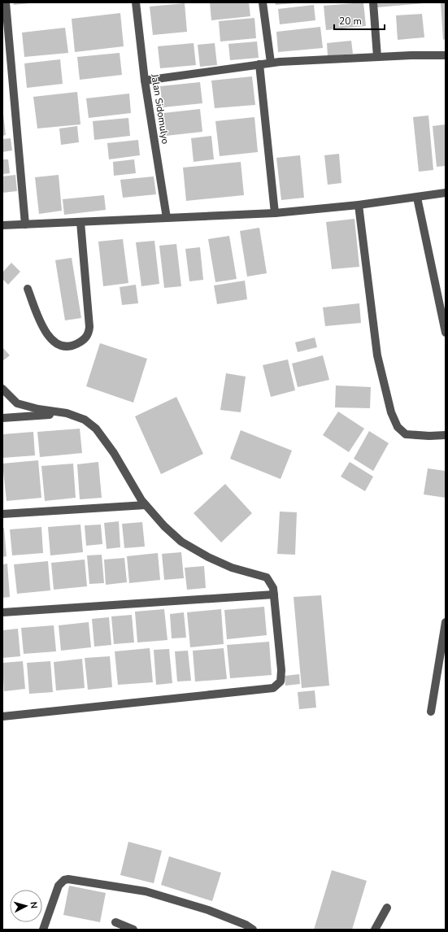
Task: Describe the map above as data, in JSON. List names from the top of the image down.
{
  "streets": {
    "street": ["Jalan Sidomulyo"]
  },
  "scale_bar": "20 m",
  "north": "right"
}
